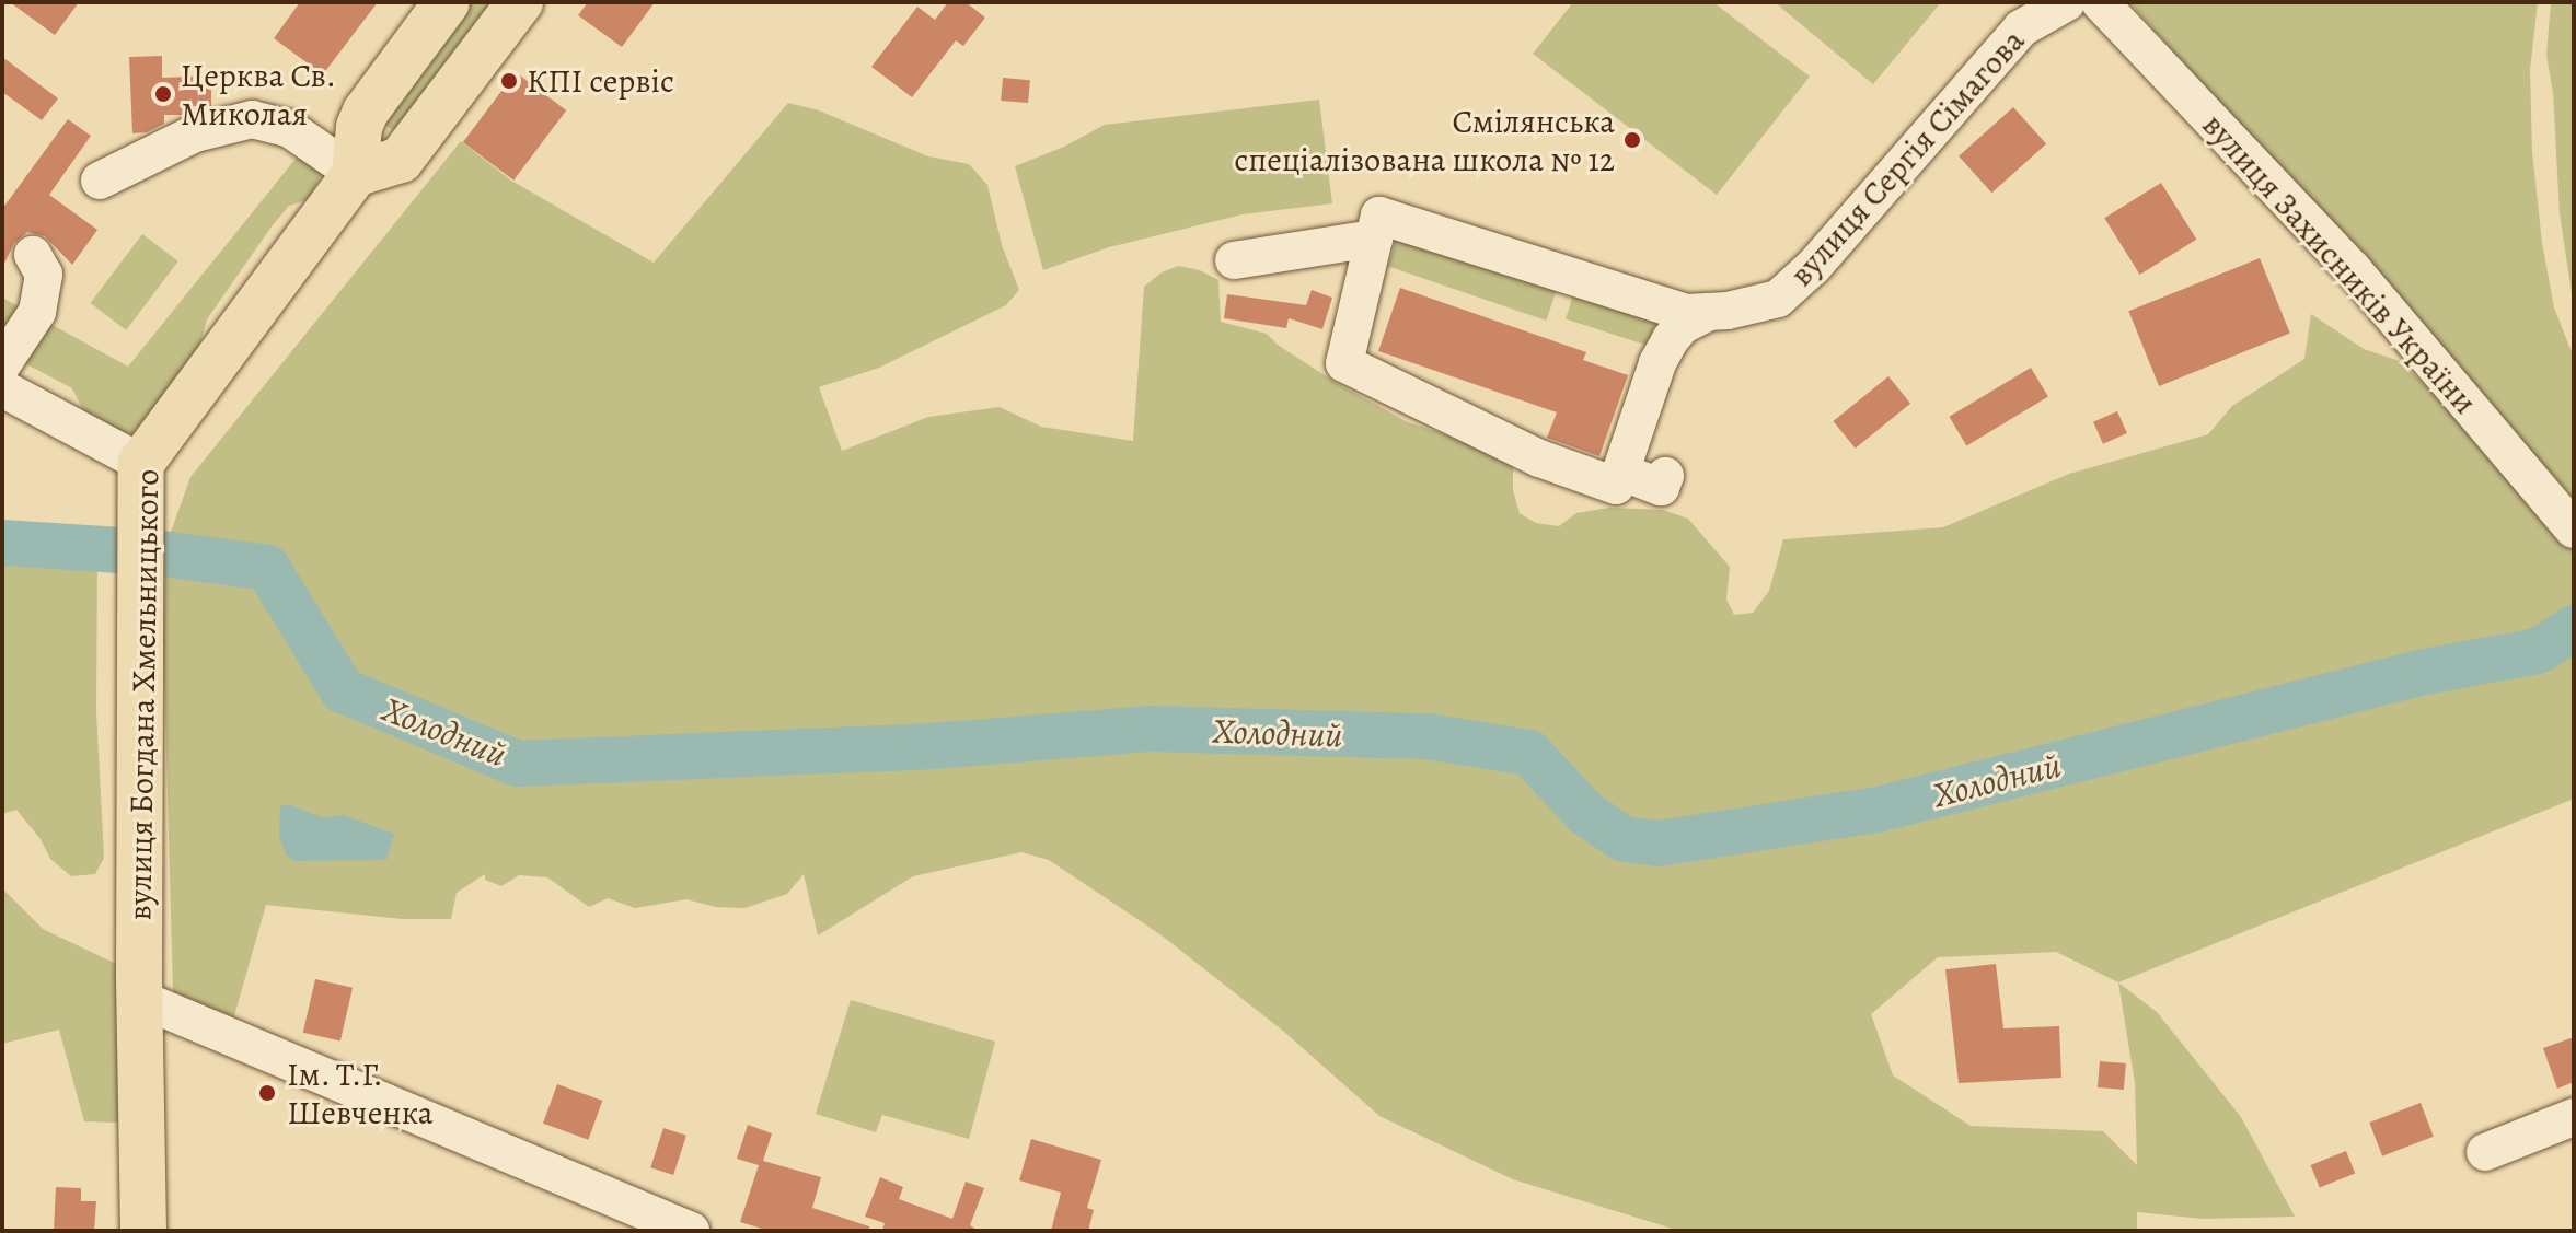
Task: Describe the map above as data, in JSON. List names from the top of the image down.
{
  "streets": {
    "main road": ["вулиця Богдана Хмельницького"],
    "street": ["вулиця Сергія Сімагова", "вулиця Захисників України"]
  },
  "water": ["Холодний"],
  "places": [
    "КПІ сервіс",
    "Церква Св. Миколая",
    "Смілянська спеціалізована школа № 12",
    "Ім. Т.Г. Шевченка"
  ]
}
